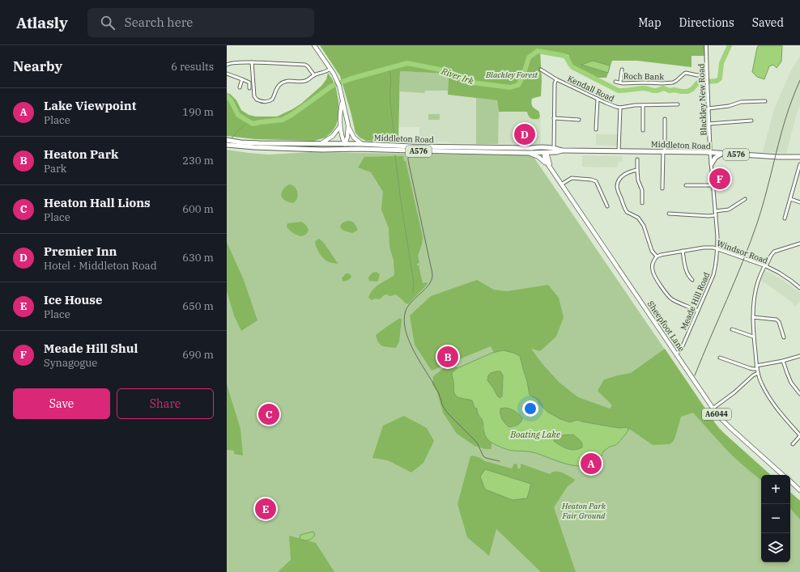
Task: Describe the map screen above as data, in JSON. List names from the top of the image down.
{
  "streets": {
    "highway": ["Middleton Road", "A576"],
    "main road": ["Sheepfoot Lane", "A6044"],
    "street": [
      "Roch Bank",
      "Kendall Road",
      "Blackley New Road",
      "Windsor Road",
      "Meade Hill Road"
    ]
  },
  "crossings": [
    ["Roch Bank", "Blackley New Road"],
    ["Blackley New Road", "Middleton Road"],
    ["Blackley New Road", "Meade Hill Road"],
    ["Middleton Road", "A576"],
    ["Middleton Road", "Meade Hill Road"],
    ["Middleton Road", "Sheepfoot Lane"],
    ["A576", "Sheepfoot Lane"],
    ["Windsor Road", "Meade Hill Road"],
    ["Meade Hill Road", "Sheepfoot Lane"]
  ],
  "water": ["River Irk", "Boating Lake"],
  "parks": ["Blackley Forest", "Heaton Park Fair Ground"],
  "page": {
    "header": "Atlasly",
    "search": "Search here",
    "nav": ["Map", "Directions", "Saved"],
    "heading": ["Nearby", "6 results"],
    "list": [
      {
        "mark": "A",
        "name": "Lake Viewpoint",
        "note": "Place",
        "value": "190 m"
      },
      {
        "mark": "B",
        "name": "Heaton Park",
        "note": "Park",
        "value": "230 m"
      },
      {
        "mark": "C",
        "name": "Heaton Hall Lions",
        "note": "Place",
        "value": "600 m"
      },
      {
        "mark": "D",
        "name": "Premier Inn",
        "note": "Hotel · Middleton Road",
        "value": "630 m"
      },
      {
        "mark": "E",
        "name": "Ice House",
        "note": "Place",
        "value": "650 m"
      },
      {
        "mark": "F",
        "name": "Meade Hill Shul",
        "note": "Synagogue",
        "value": "690 m"
      }
    ],
    "pins": [
      "D",
      "F",
      "B",
      "C",
      "A",
      "E"
    ],
    "buttons": ["Save", "Share"],
    "map_buttons": ["+", "−"]
  }
}
